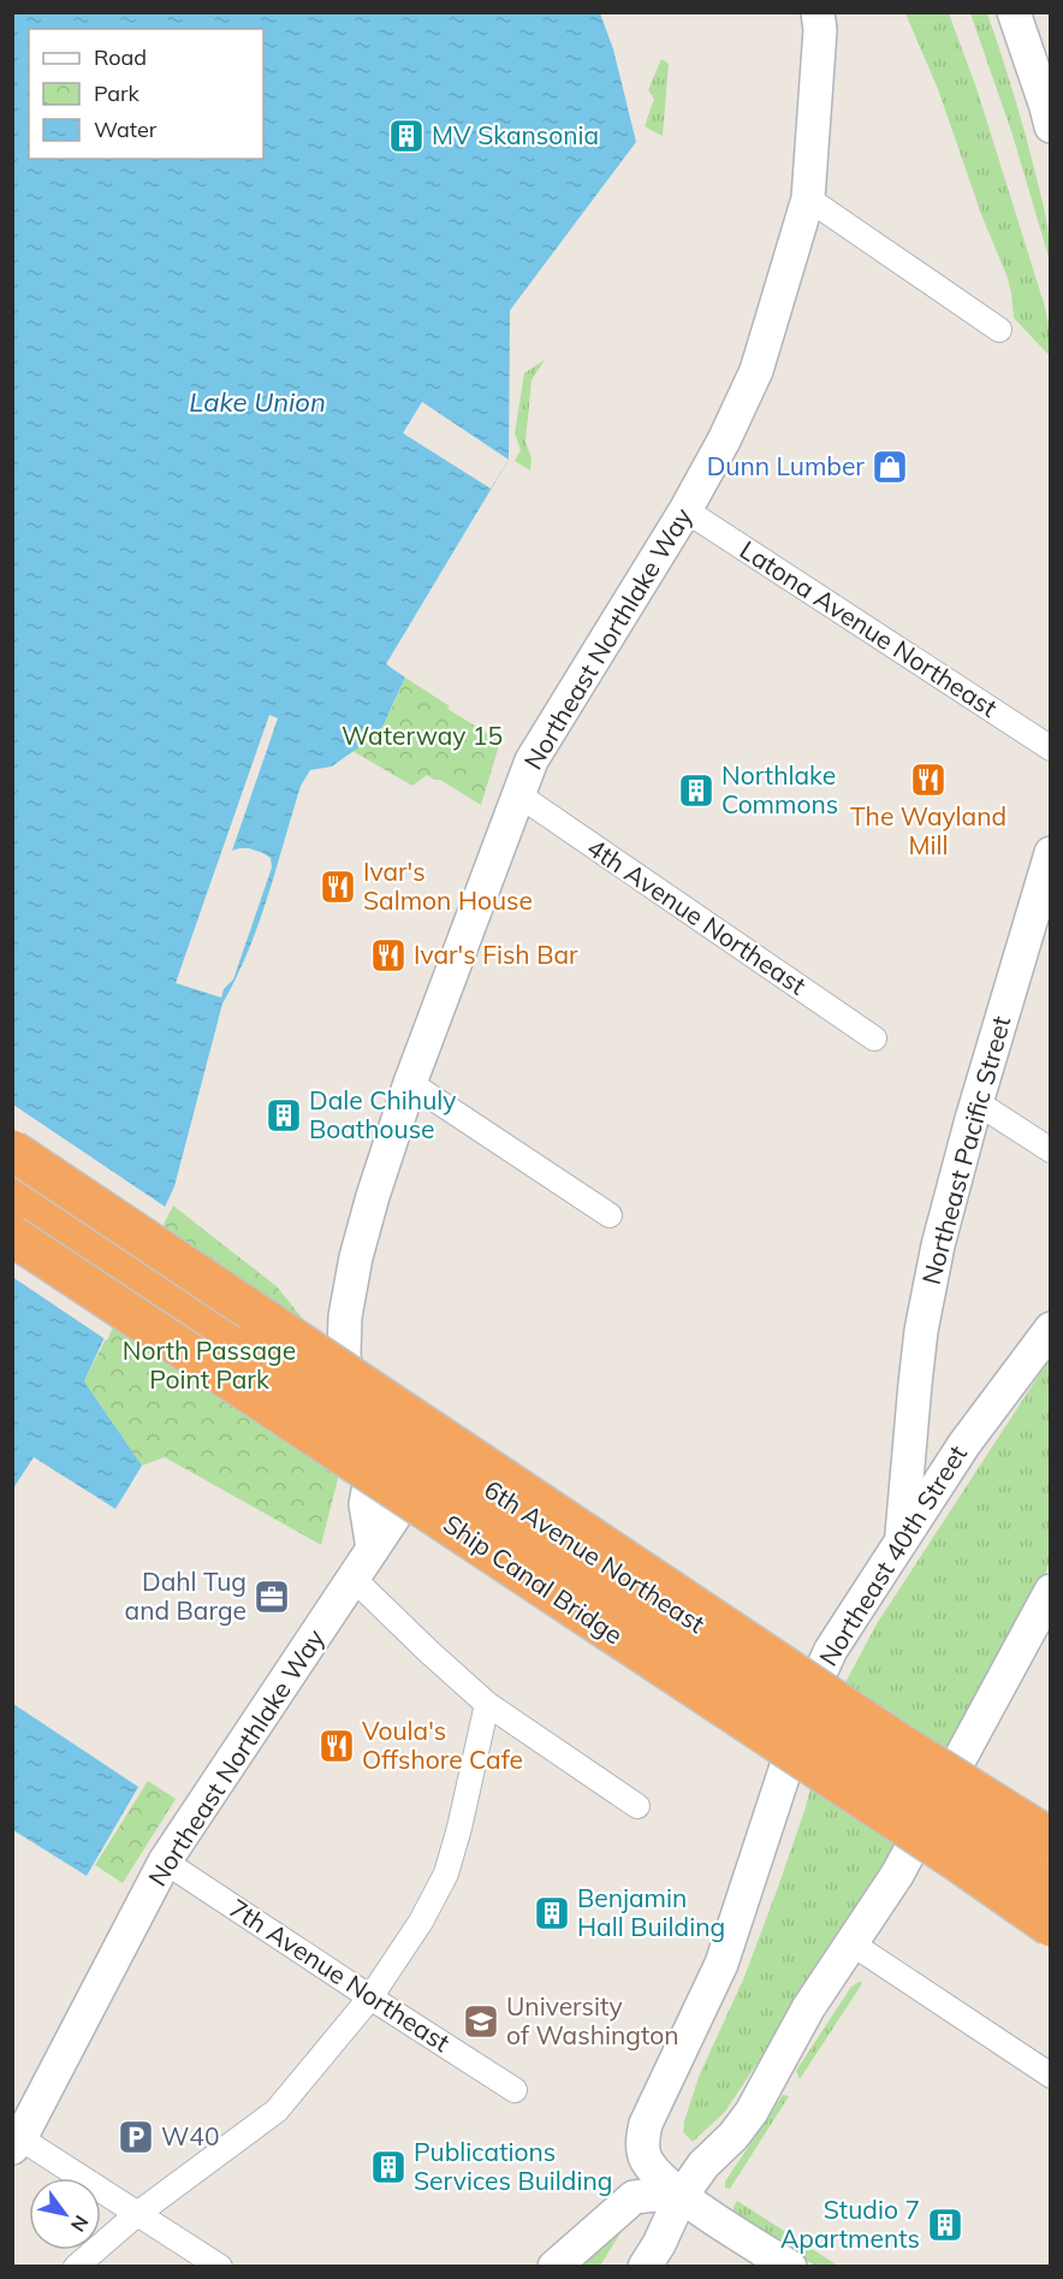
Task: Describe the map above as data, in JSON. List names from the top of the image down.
{
  "streets": {
    "highway": ["Ship Canal Bridge"],
    "street": [
      "Latona Avenue Northeast",
      "Northeast Northlake Way",
      "4th Avenue Northeast",
      "Northeast Pacific Street",
      "Northeast 40th Street",
      "6th Avenue Northeast",
      "7th Avenue Northeast"
    ]
  },
  "crossings": [
    ["Latona Avenue Northeast", "Northeast Northlake Way"],
    ["Northeast Northlake Way", "4th Avenue Northeast"],
    ["Northeast Northlake Way", "6th Avenue Northeast"],
    ["Northeast Northlake Way", "7th Avenue Northeast"],
    ["Northeast Pacific Street", "Northeast 40th Street"],
    ["Northeast 40th Street", "6th Avenue Northeast"]
  ],
  "water": ["Lake Union"],
  "parks": ["Waterway 15", "North Passage Point Park"],
  "places": {
    "building": [
      "MV Skansonia",
      "Northlake Commons",
      "Dale Chihuly Boathouse",
      "Benjamin Hall Building",
      "Publications Services Building",
      "Studio 7 Apartments"
    ],
    "shop": ["Dunn Lumber"],
    "restaurant": [
      "The Wayland Mill",
      "Ivar's Salmon House",
      "Ivar's Fish Bar",
      "Voula's Offshore Cafe"
    ],
    "office": ["Dahl Tug and Barge"],
    "school or university": ["University of Washington"],
    "parking": ["W40"]
  },
  "legend": ["Road", "Park", "Water"],
  "north": "bottom right"
}
